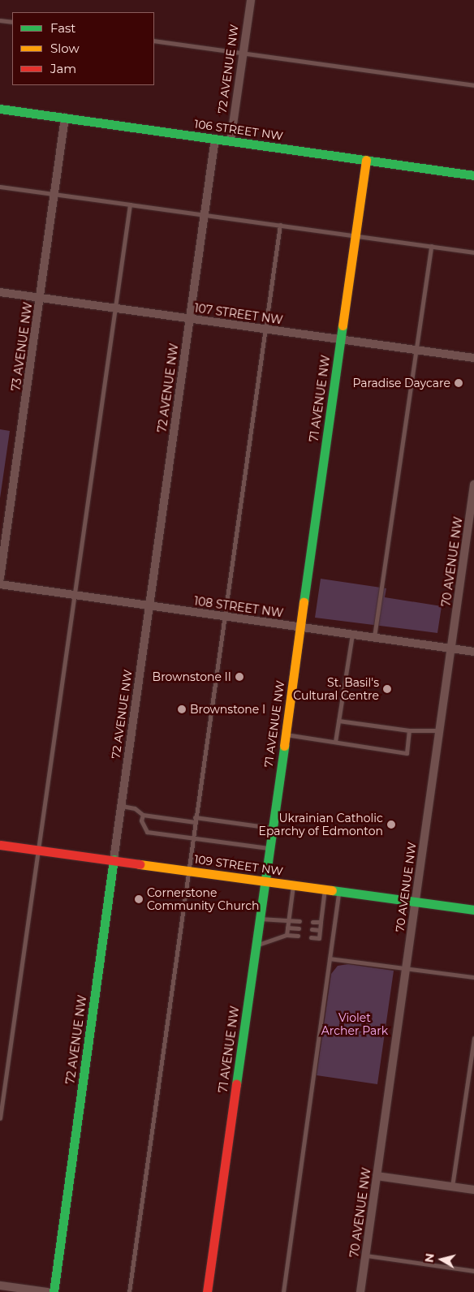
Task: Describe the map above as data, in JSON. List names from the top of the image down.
{
  "streets": {
    "street": [
      "72 AVENUE NW",
      "106 STREET NW",
      "107 STREET NW",
      "73 AVENUE NW",
      "71 AVENUE NW",
      "70 AVENUE NW",
      "108 STREET NW",
      "109 STREET NW"
    ]
  },
  "crossings": [
    ["72 AVENUE NW", "106 STREET NW"],
    ["72 AVENUE NW", "107 STREET NW"],
    ["72 AVENUE NW", "108 STREET NW"],
    ["72 AVENUE NW", "109 STREET NW"],
    ["106 STREET NW", "73 AVENUE NW"],
    ["106 STREET NW", "71 AVENUE NW"],
    ["107 STREET NW", "73 AVENUE NW"],
    ["107 STREET NW", "71 AVENUE NW"],
    ["71 AVENUE NW", "108 STREET NW"],
    ["71 AVENUE NW", "109 STREET NW"],
    ["70 AVENUE NW", "108 STREET NW"],
    ["70 AVENUE NW", "109 STREET NW"]
  ],
  "parks": ["Violet Archer Park"],
  "places": [
    "Paradise Daycare",
    "Brownstone II",
    "St. Basil's Cultural Centre",
    "Brownstone I",
    "Ukrainian Catholic Eparchy of Edmonton",
    "Cornerstone Community Church"
  ],
  "legend": ["Fast", "Slow", "Jam"],
  "north": "left"
}
